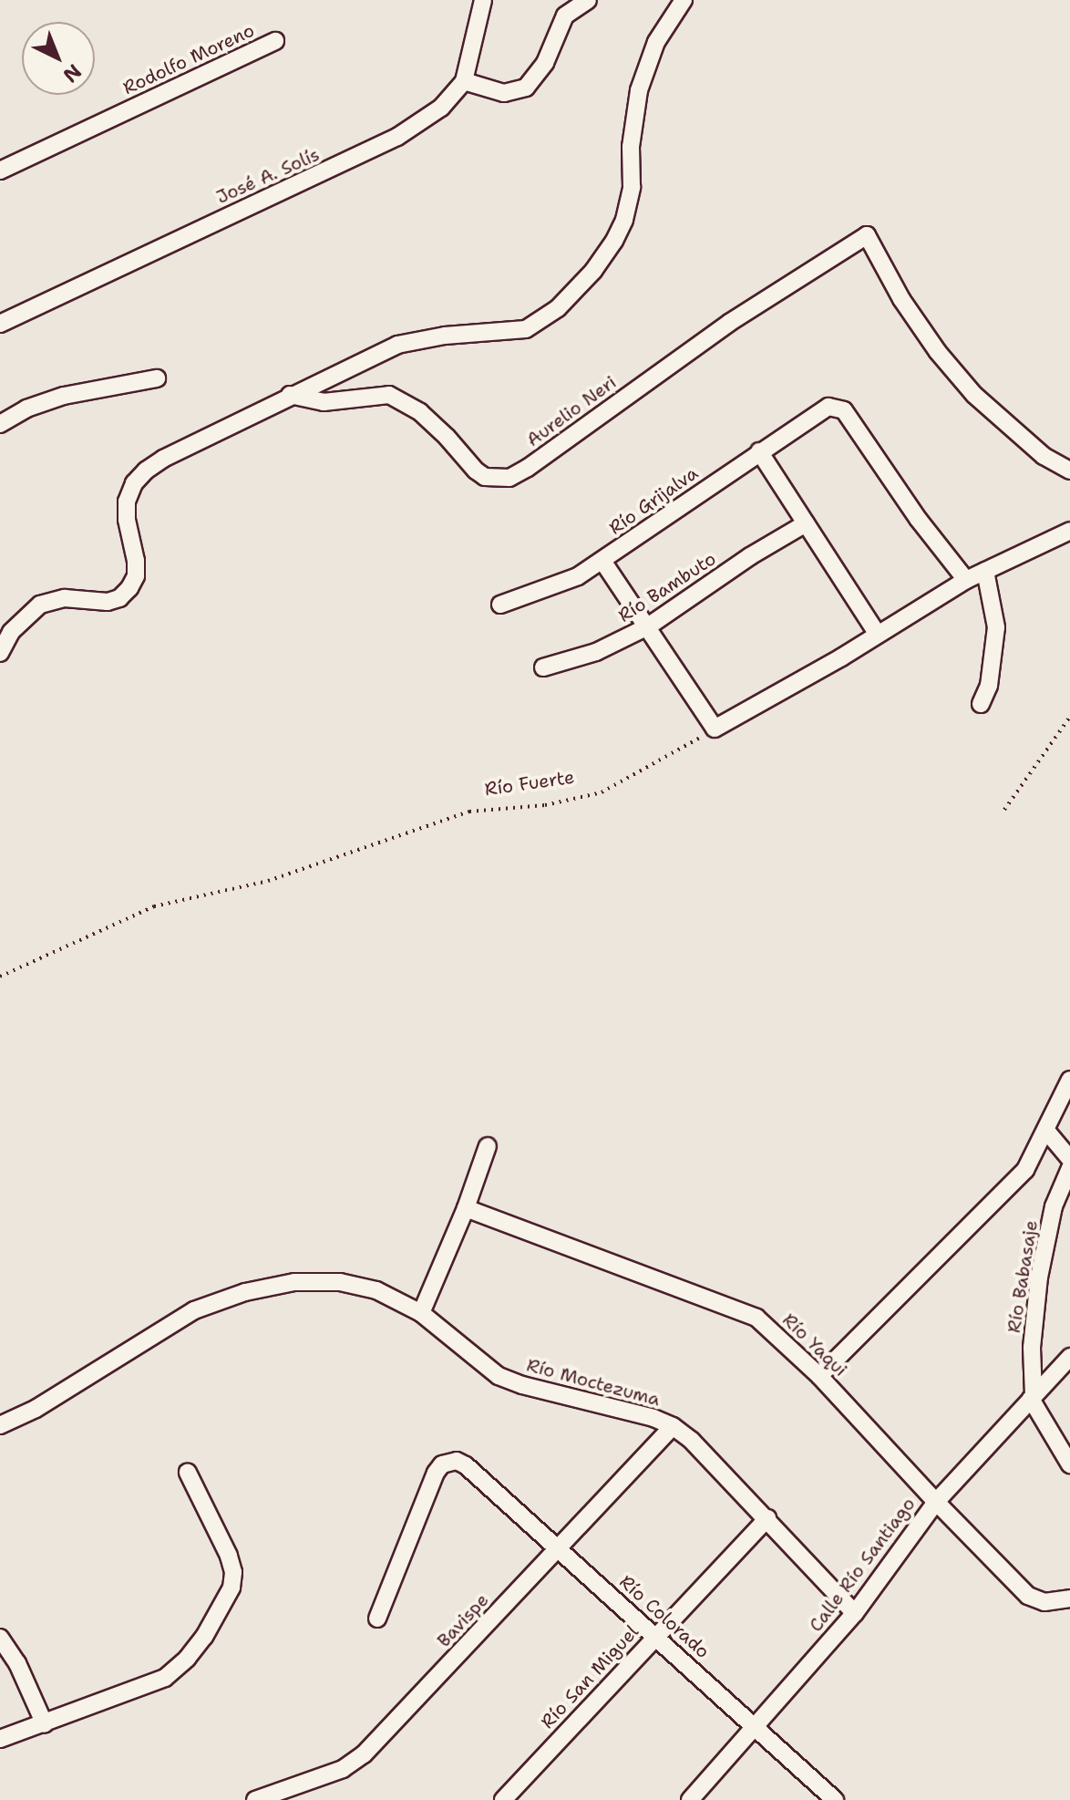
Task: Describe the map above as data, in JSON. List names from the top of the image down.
{
  "streets": {
    "street": [
      "Rodolfo Moreno",
      "José A. Solís",
      "Aurelio Neri",
      "Río Grijalva",
      "Río Bambuto",
      "Río Babasaje",
      "Río Yaqui",
      "Río Moctezuma",
      "Calle Río Santiago",
      "Río Colorado",
      "Bavispe",
      "Río San Miguel"
    ],
    "path": ["Río Fuerte"]
  },
  "crossings": [
    ["Río Babasaje", "Calle Río Santiago"],
    ["Río Yaqui", "Calle Río Santiago"],
    ["Río Moctezuma", "Calle Río Santiago"],
    ["Río Moctezuma", "Bavispe"],
    ["Río Moctezuma", "Río San Miguel"],
    ["Calle Río Santiago", "Río Colorado"],
    ["Río Colorado", "Bavispe"],
    ["Río Colorado", "Río San Miguel"]
  ],
  "north": "bottom right"
}
